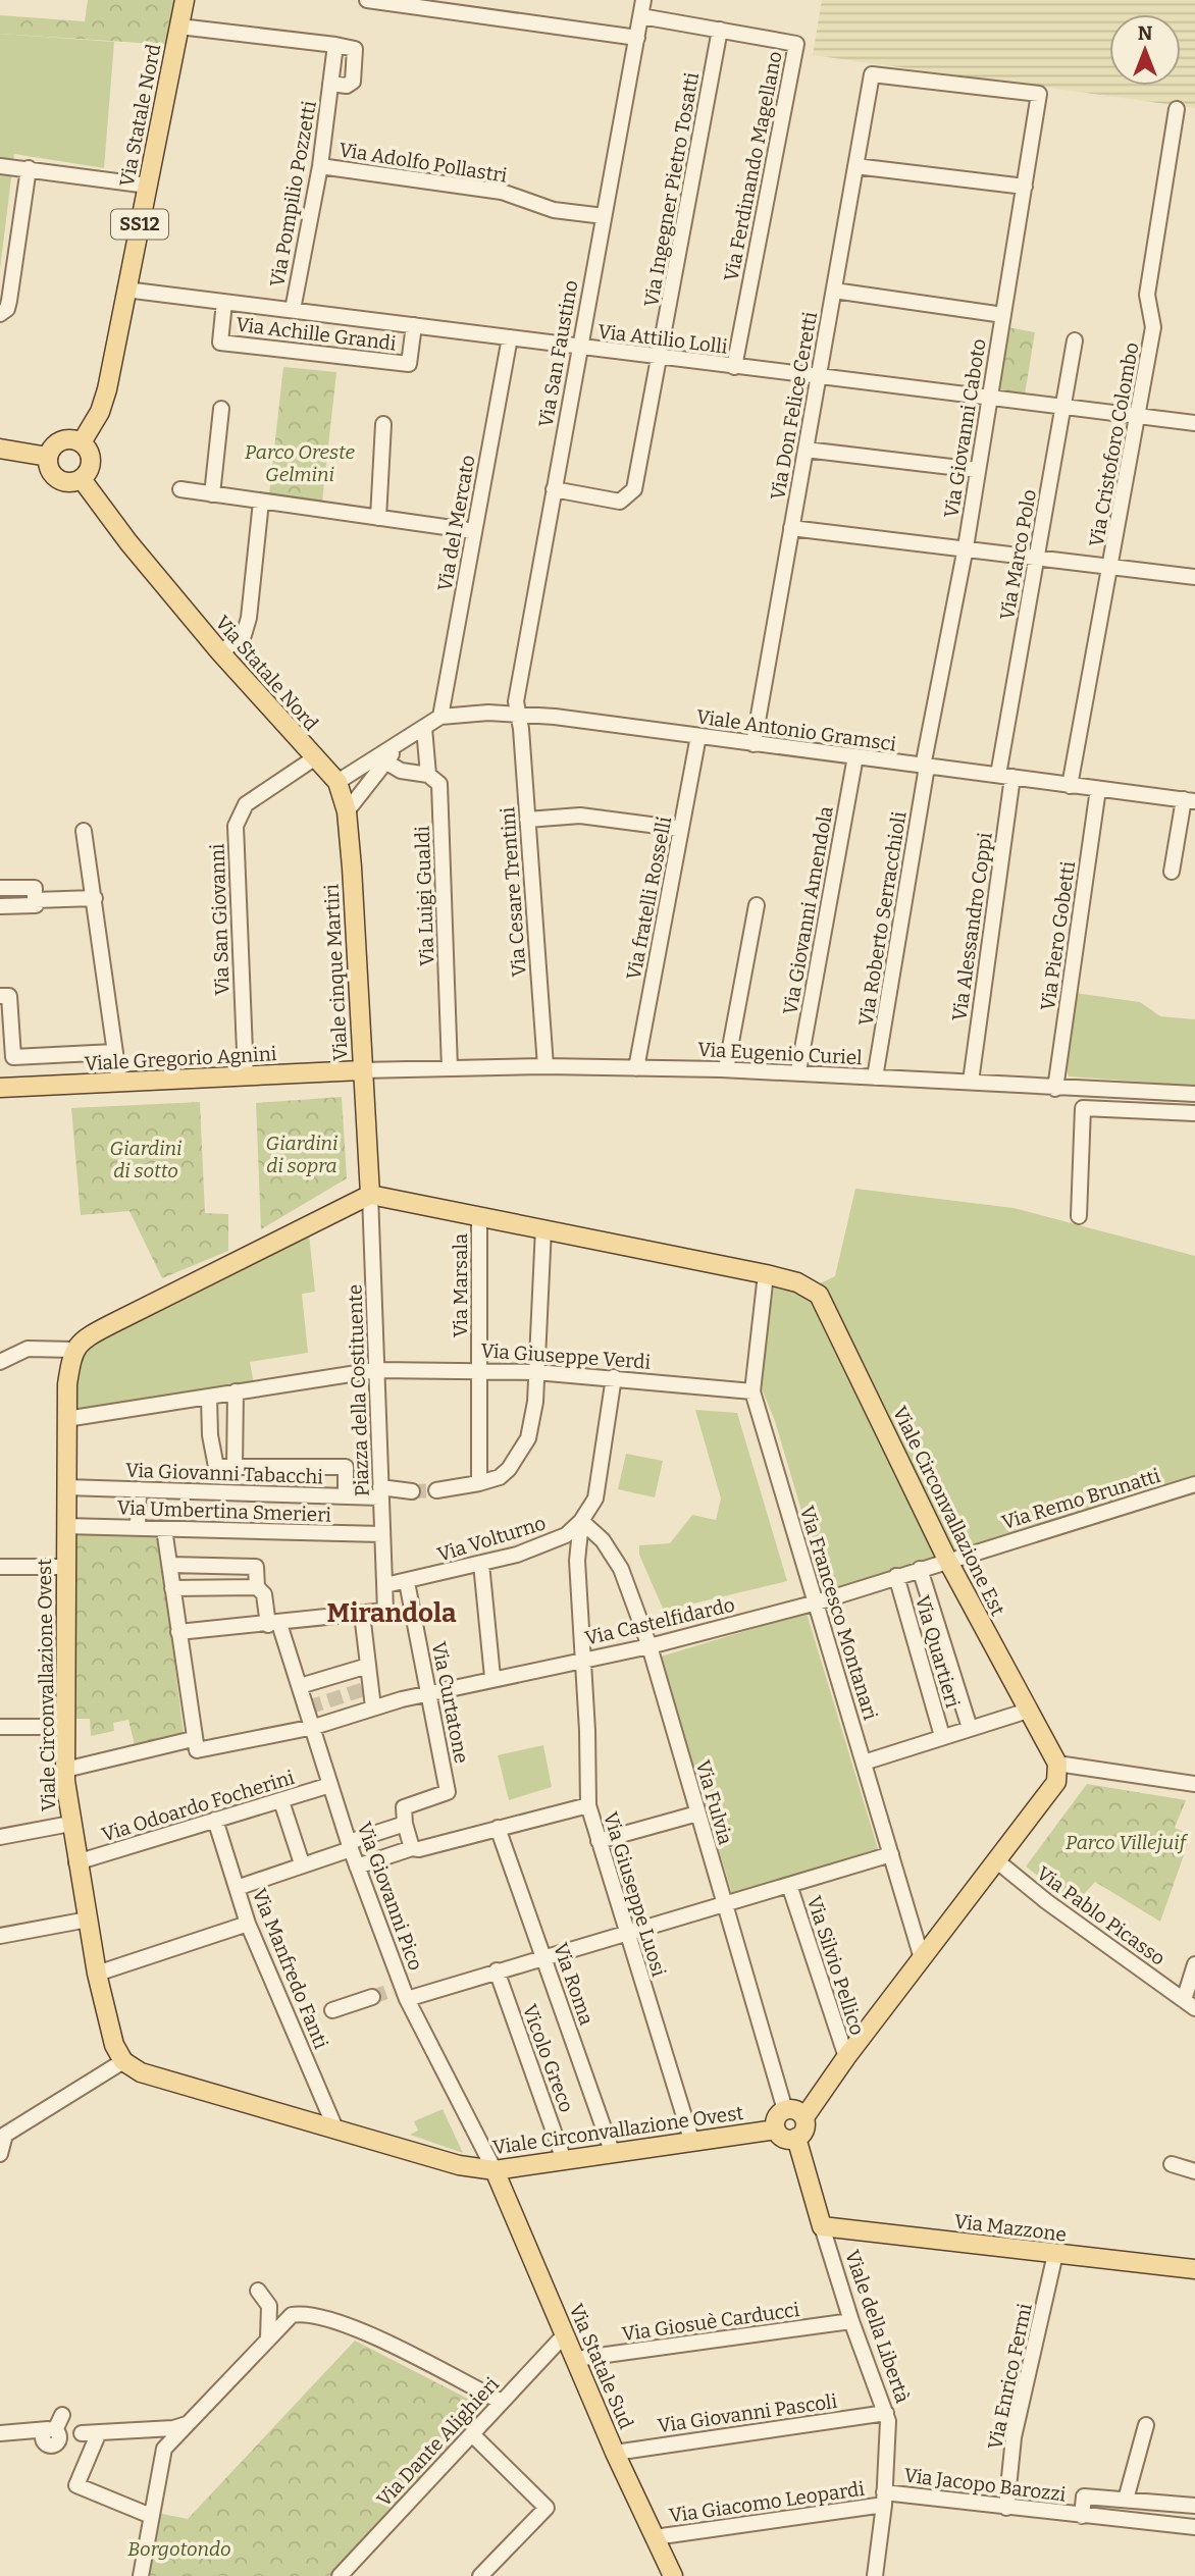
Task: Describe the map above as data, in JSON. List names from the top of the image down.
{
  "streets": {
    "main road": [
      "Via Statale Nord",
      "SS12",
      "Viale cinque Martiri",
      "Viale Gregorio Agnini",
      "Viale Circonvallazione Est",
      "Viale Circonvallazione Ovest",
      "Via Mazzone",
      "Viale della Libertà",
      "Via Statale Sud"
    ],
    "street": [
      "Via Adolfo Pollastri",
      "Via Ferdinando Magellano",
      "Via Ingegner Pietro Tosatti",
      "Via Pompilio Pozzetti",
      "Via Achille Grandi",
      "Via Attilio Lolli",
      "Via San Faustino",
      "Via Don Felice Ceretti",
      "Via Giovanni Caboto",
      "Via Cristoforo Colombo",
      "Via del Mercato",
      "Via Marco Polo",
      "Viale Antonio Gramsci",
      "Via Cesare Trentini",
      "Via Luigi Gualdi",
      "Via fratelli Rosselli",
      "Via Giovanni Amendola",
      "Via Roberto Serracchioli",
      "Via San Giovanni",
      "Via Alessandro Coppi",
      "Via Piero Gobetti",
      "Via Eugenio Curiel",
      "Via Marsala",
      "Via Giuseppe Verdi",
      "Piazza della Costituente",
      "Via Giovanni Tabacchi",
      "Via Remo Brunatti",
      "Via Umbertina Smerieri",
      "Via Volturno",
      "Via Francesco Montanari",
      "Via Castelfidardo",
      "Via Quartieri",
      "Via Curtatone",
      "Via Fulvia",
      "Via Odoardo Focherini",
      "Via Giuseppe Luosi",
      "Via Giovanni Pico",
      "Via Pablo Picasso",
      "Via Silvio Pellico",
      "Via Manfredo Fanti",
      "Via Roma",
      "Vicolo Greco",
      "Via Giosuè Carducci",
      "Via Enrico Fermi",
      "Via Giovanni Pascoli",
      "Via Dante Alighieri",
      "Via Jacopo Barozzi",
      "Via Giacomo Leopardi"
    ]
  },
  "crossings": [
    ["Via Statale Nord", "Via Attilio Lolli"],
    ["Via Statale Nord", "Via San Giovanni"],
    ["Via Statale Nord", "Viale cinque Martiri"],
    ["Via Adolfo Pollastri", "Via Pompilio Pozzetti"],
    ["Via Adolfo Pollastri", "Via San Faustino"],
    ["Via Ferdinando Magellano", "Via Ingegner Pietro Tosatti"],
    ["Via Ferdinando Magellano", "Via Attilio Lolli"],
    ["Via Ferdinando Magellano", "Via San Faustino"],
    ["Via Ingegner Pietro Tosatti", "Via Attilio Lolli"],
    ["Via Ingegner Pietro Tosatti", "Via San Faustino"],
    ["Via Pompilio Pozzetti", "Via Attilio Lolli"],
    ["Via Achille Grandi", "Via Attilio Lolli"],
    ["Via Attilio Lolli", "Via San Faustino"],
    ["Via Attilio Lolli", "Via Don Felice Ceretti"],
    ["Via Attilio Lolli", "Via Giovanni Caboto"],
    ["Via Attilio Lolli", "Via Cristoforo Colombo"],
    ["Via Attilio Lolli", "Via del Mercato"],
    ["Via Attilio Lolli", "Via Marco Polo"],
    ["Via San Faustino", "Viale Antonio Gramsci"],
    ["Via San Faustino", "Via Cesare Trentini"],
    ["Via Don Felice Ceretti", "Via Giovanni Caboto"],
    ["Via Don Felice Ceretti", "Viale Antonio Gramsci"],
    ["Via Giovanni Caboto", "Viale Antonio Gramsci"],
    ["Via Giovanni Caboto", "Via Roberto Serracchioli"],
    ["Via Cristoforo Colombo", "Viale Antonio Gramsci"],
    ["Via del Mercato", "Viale Antonio Gramsci"],
    ["Via Marco Polo", "Viale Antonio Gramsci"],
    ["Via Marco Polo", "Via Alessandro Coppi"],
    ["Viale Antonio Gramsci", "Via Cesare Trentini"],
    ["Viale Antonio Gramsci", "Via Luigi Gualdi"],
    ["Viale Antonio Gramsci", "Via fratelli Rosselli"],
    ["Viale Antonio Gramsci", "Via Giovanni Amendola"],
    ["Viale Antonio Gramsci", "Via Roberto Serracchioli"],
    ["Viale Antonio Gramsci", "Via Alessandro Coppi"],
    ["Viale Antonio Gramsci", "Via Piero Gobetti"],
    ["Viale Antonio Gramsci", "Viale cinque Martiri"],
    ["Via Cesare Trentini", "Via Eugenio Curiel"],
    ["Via Luigi Gualdi", "Via Eugenio Curiel"],
    ["Via fratelli Rosselli", "Via Eugenio Curiel"],
    ["Via Giovanni Amendola", "Via Eugenio Curiel"],
    ["Via Roberto Serracchioli", "Via Eugenio Curiel"],
    ["Via San Giovanni", "Viale cinque Martiri"],
    ["Via San Giovanni", "Viale Gregorio Agnini"],
    ["Via Alessandro Coppi", "Via Eugenio Curiel"],
    ["Via Piero Gobetti", "Via Eugenio Curiel"],
    ["Viale cinque Martiri", "Via Eugenio Curiel"],
    ["Viale cinque Martiri", "Viale Gregorio Agnini"],
    ["Viale cinque Martiri", "Piazza della Costituente"],
    ["Viale cinque Martiri", "Viale Circonvallazione Est"],
    ["Via Eugenio Curiel", "Viale Gregorio Agnini"],
    ["Via Marsala", "Via Giuseppe Verdi"],
    ["Via Marsala", "Viale Circonvallazione Est"],
    ["Via Giuseppe Verdi", "Piazza della Costituente"],
    ["Via Giuseppe Verdi", "Via Francesco Montanari"],
    ["Via Giuseppe Verdi", "Viale Circonvallazione Ovest"],
    ["Piazza della Costituente", "Via Giovanni Tabacchi"],
    ["Piazza della Costituente", "Via Umbertina Smerieri"],
    ["Piazza della Costituente", "Viale Circonvallazione Est"],
    ["Via Giovanni Tabacchi", "Viale Circonvallazione Ovest"],
    ["Via Remo Brunatti", "Viale Circonvallazione Est"],
    ["Via Remo Brunatti", "Via Castelfidardo"],
    ["Via Remo Brunatti", "Via Quartieri"],
    ["Via Umbertina Smerieri", "Viale Circonvallazione Ovest"],
    ["Viale Circonvallazione Est", "Via Francesco Montanari"],
    ["Via Volturno", "Via Curtatone"],
    ["Via Volturno", "Via Fulvia"],
    ["Via Volturno", "Via Giuseppe Luosi"],
    ["Via Francesco Montanari", "Via Castelfidardo"],
    ["Via Castelfidardo", "Via Quartieri"],
    ["Via Castelfidardo", "Via Curtatone"],
    ["Via Castelfidardo", "Via Fulvia"],
    ["Via Castelfidardo", "Via Giuseppe Luosi"],
    ["Via Castelfidardo", "Via Giovanni Pico"],
    ["Viale Circonvallazione Ovest", "Via Fulvia"],
    ["Viale Circonvallazione Ovest", "Via Odoardo Focherini"],
    ["Viale Circonvallazione Ovest", "Via Giuseppe Luosi"],
    ["Viale Circonvallazione Ovest", "Via Giovanni Pico"],
    ["Viale Circonvallazione Ovest", "Via Manfredo Fanti"],
    ["Viale Circonvallazione Ovest", "Via Roma"],
    ["Viale Circonvallazione Ovest", "Vicolo Greco"],
    ["Viale Circonvallazione Ovest", "Viale della Libertà"],
    ["Viale Circonvallazione Ovest", "Via Statale Sud"],
    ["Via Fulvia", "Via Giuseppe Luosi"],
    ["Via Fulvia", "Viale della Libertà"],
    ["Via Odoardo Focherini", "Via Giovanni Pico"],
    ["Via Odoardo Focherini", "Via Manfredo Fanti"],
    ["Via Giovanni Pico", "Via Statale Sud"],
    ["Via Mazzone", "Viale della Libertà"],
    ["Via Mazzone", "Via Enrico Fermi"],
    ["Via Giosuè Carducci", "Viale della Libertà"],
    ["Via Giosuè Carducci", "Via Statale Sud"],
    ["Viale della Libertà", "Via Giovanni Pascoli"],
    ["Viale della Libertà", "Via Jacopo Barozzi"],
    ["Viale della Libertà", "Via Giacomo Leopardi"],
    ["Via Statale Sud", "Via Giovanni Pascoli"],
    ["Via Statale Sud", "Via Dante Alighieri"],
    ["Via Statale Sud", "Via Giacomo Leopardi"],
    ["Via Enrico Fermi", "Via Jacopo Barozzi"],
    ["Via Jacopo Barozzi", "Via Giacomo Leopardi"]
  ],
  "districts": ["Mirandola"],
  "parks": [
    "Parco Oreste Gelmini",
    "Giardini di sopra",
    "Giardini di sotto",
    "Parco Villejuif",
    "Borgotondo"
  ],
  "north": "top"
}
